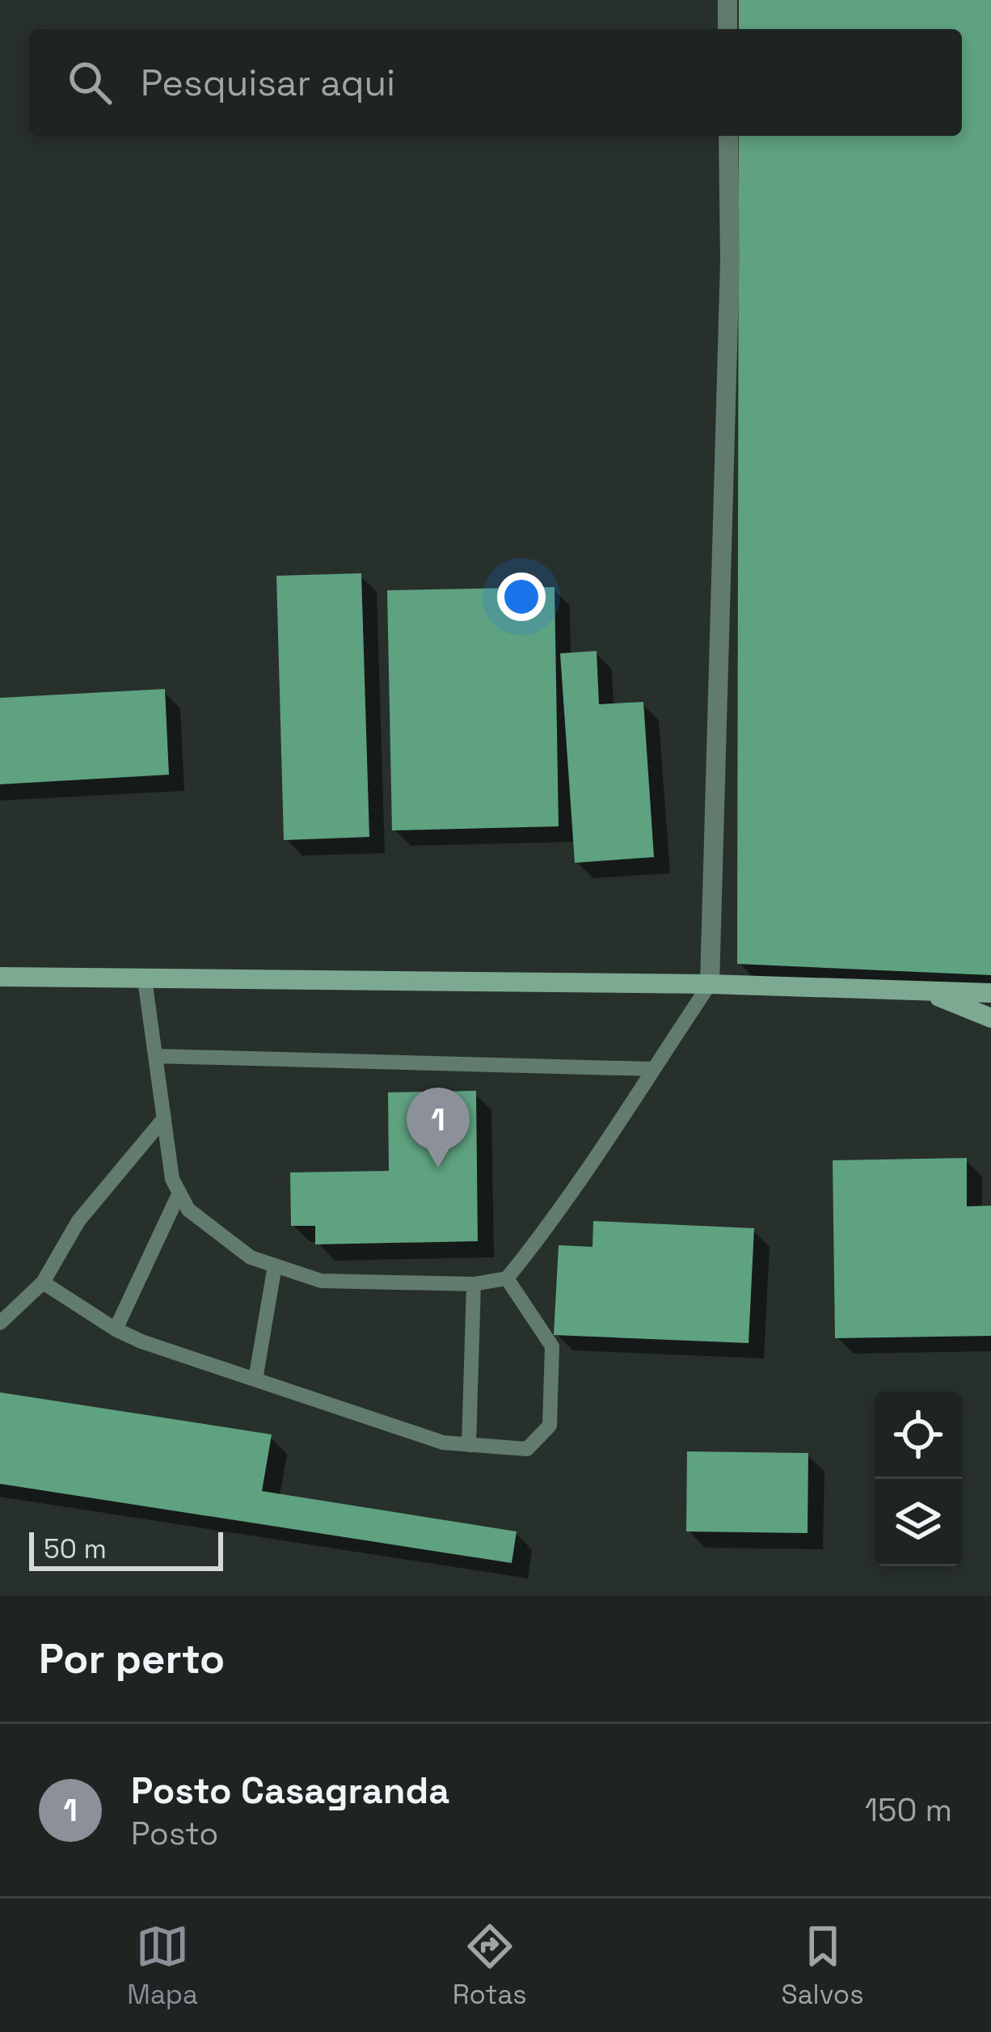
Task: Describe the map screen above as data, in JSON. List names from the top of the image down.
{
  "scale_bar": "50 m",
  "page": {
    "search": "Pesquisar aqui",
    "pins": "1",
    "scale": "50 m",
    "heading": "Por perto",
    "list": [
      {
        "mark": "1",
        "name": "Posto Casagranda",
        "note": "Posto",
        "value": "150 m"
      }
    ],
    "nav": ["Mapa", "Rotas", "Salvos"]
  }
}
